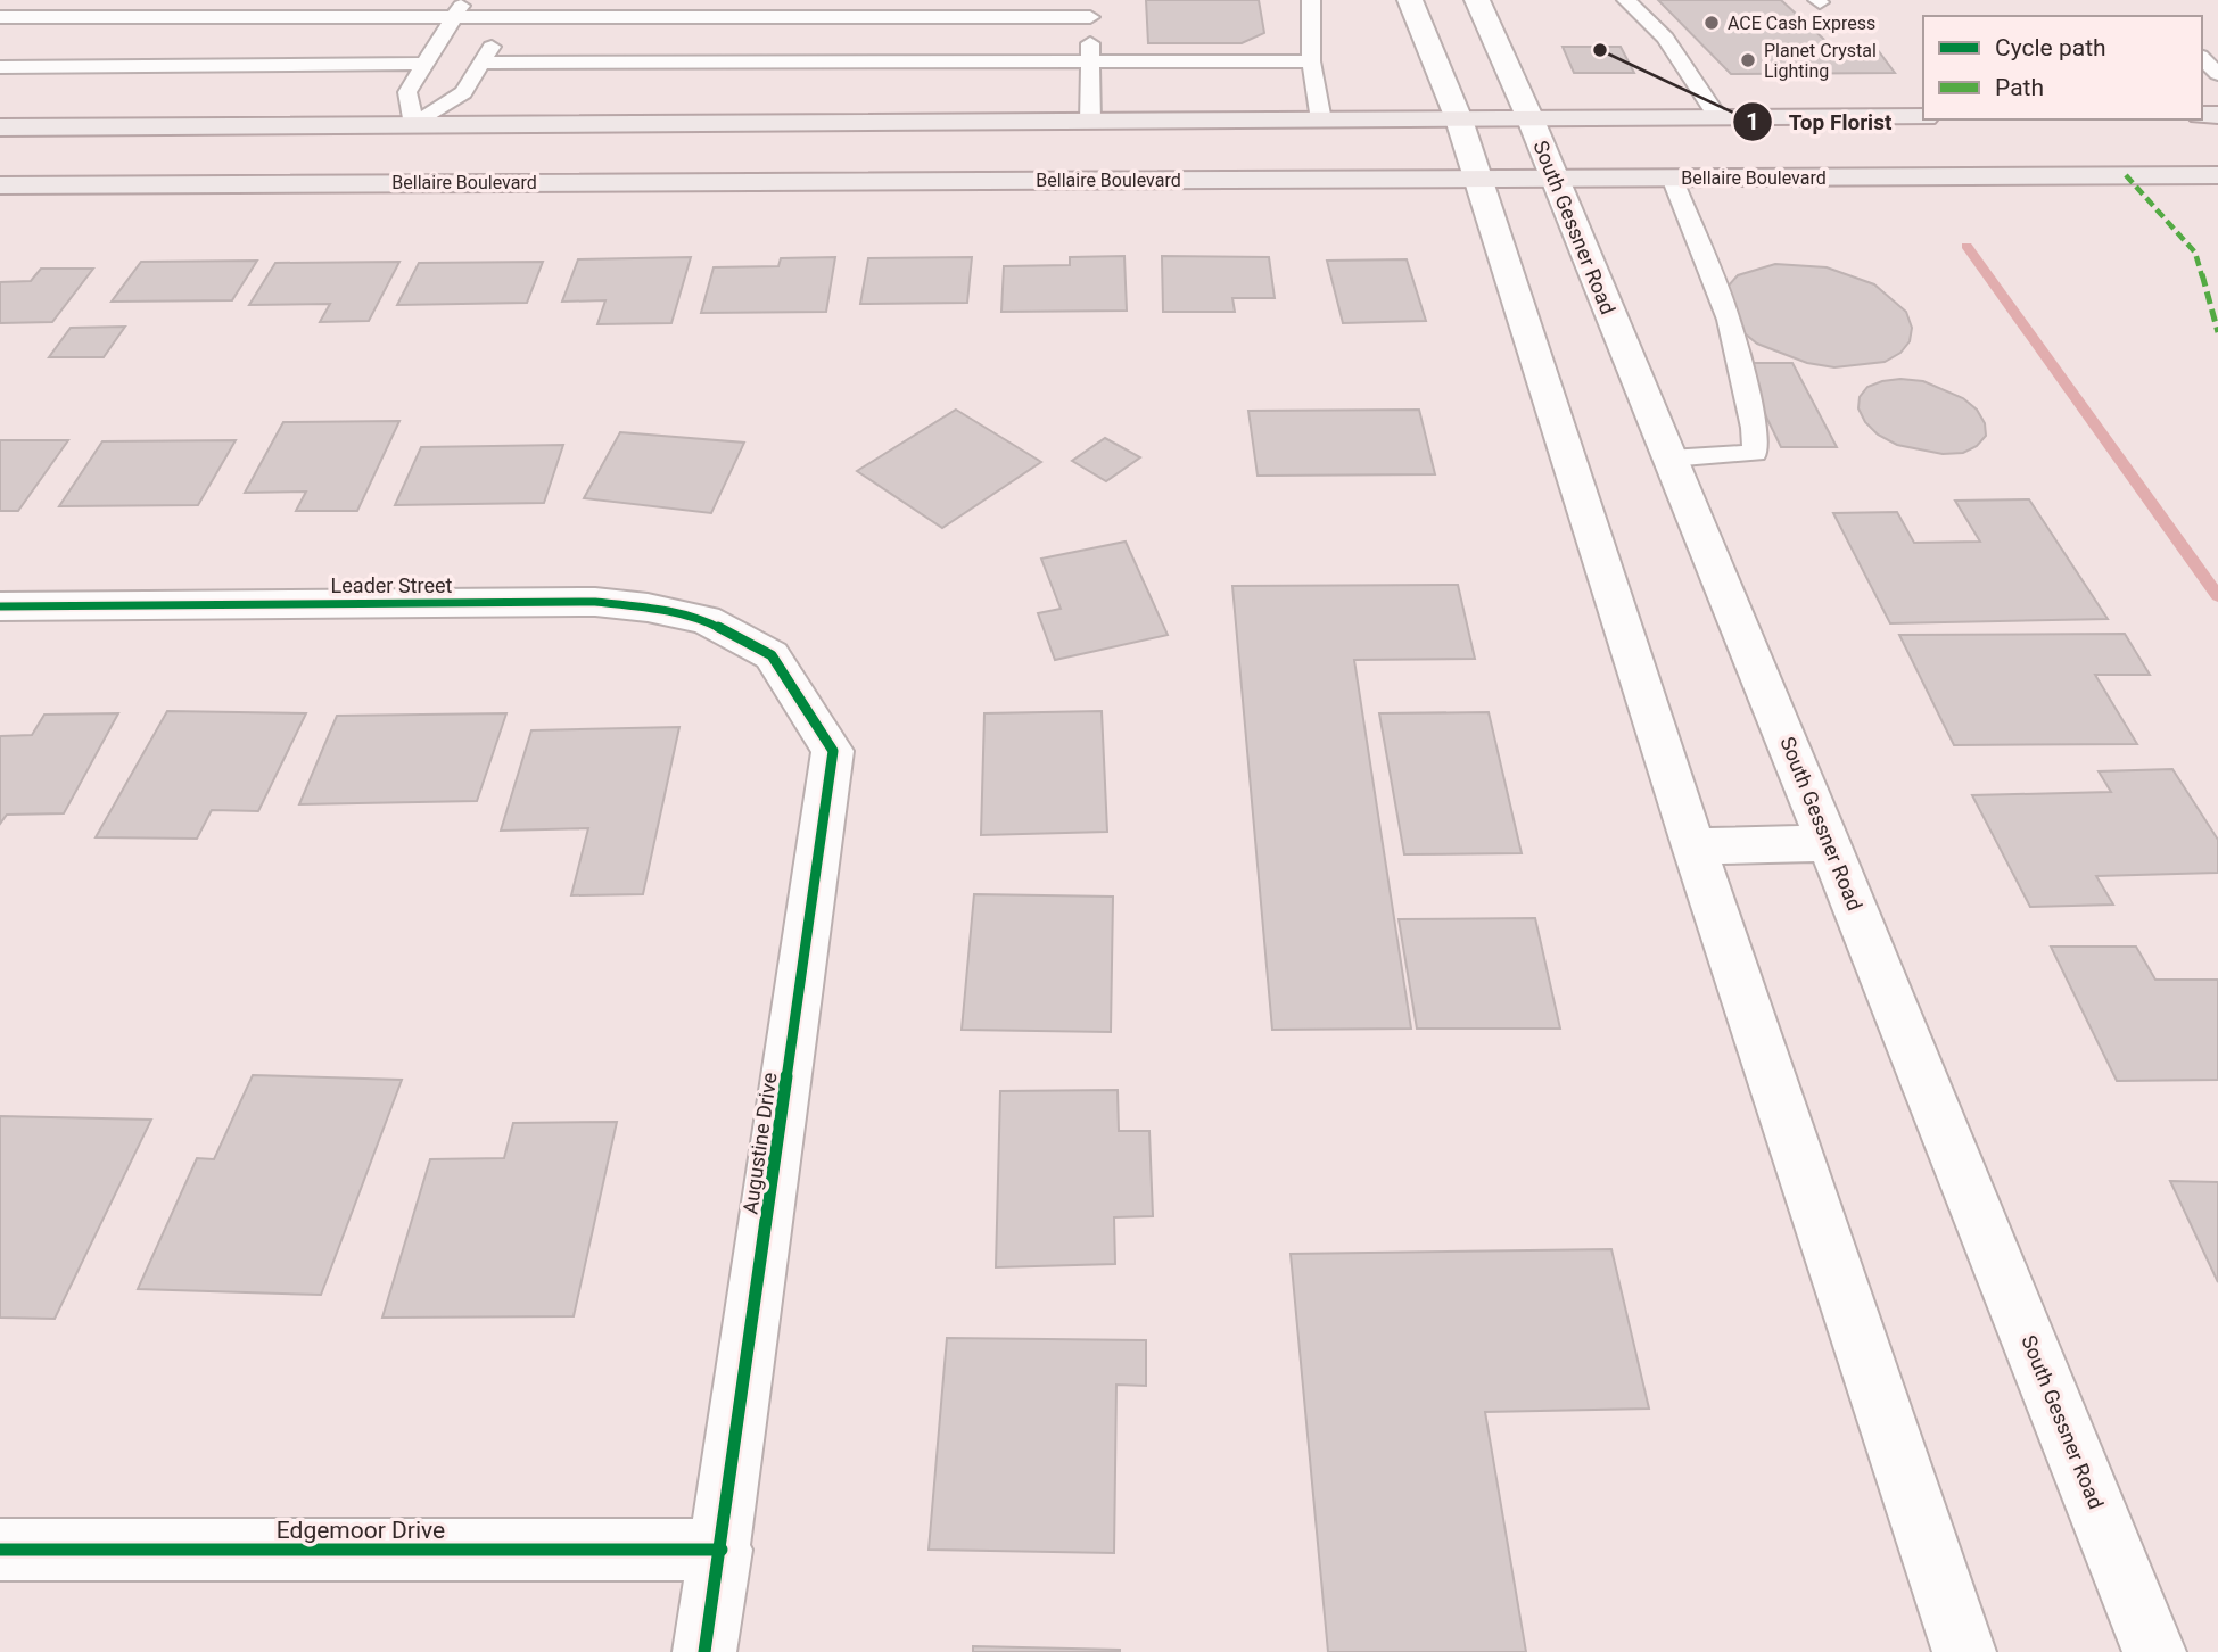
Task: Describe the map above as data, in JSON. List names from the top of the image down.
{
  "streets": {
    "main road": [
      "Bellaire Boulevard",
      "South Gessner Road",
      "Leader Street",
      "Augustine Drive",
      "Edgemoor Drive"
    ]
  },
  "crossings": [
    ["Bellaire Boulevard", "South Gessner Road"],
    ["Leader Street", "Augustine Drive"],
    ["Augustine Drive", "Edgemoor Drive"]
  ],
  "places": ["ACE Cash Express", "Top Florist", "Planet Crystal Lighting"],
  "legend": ["Cycle path", "Path"]
}
